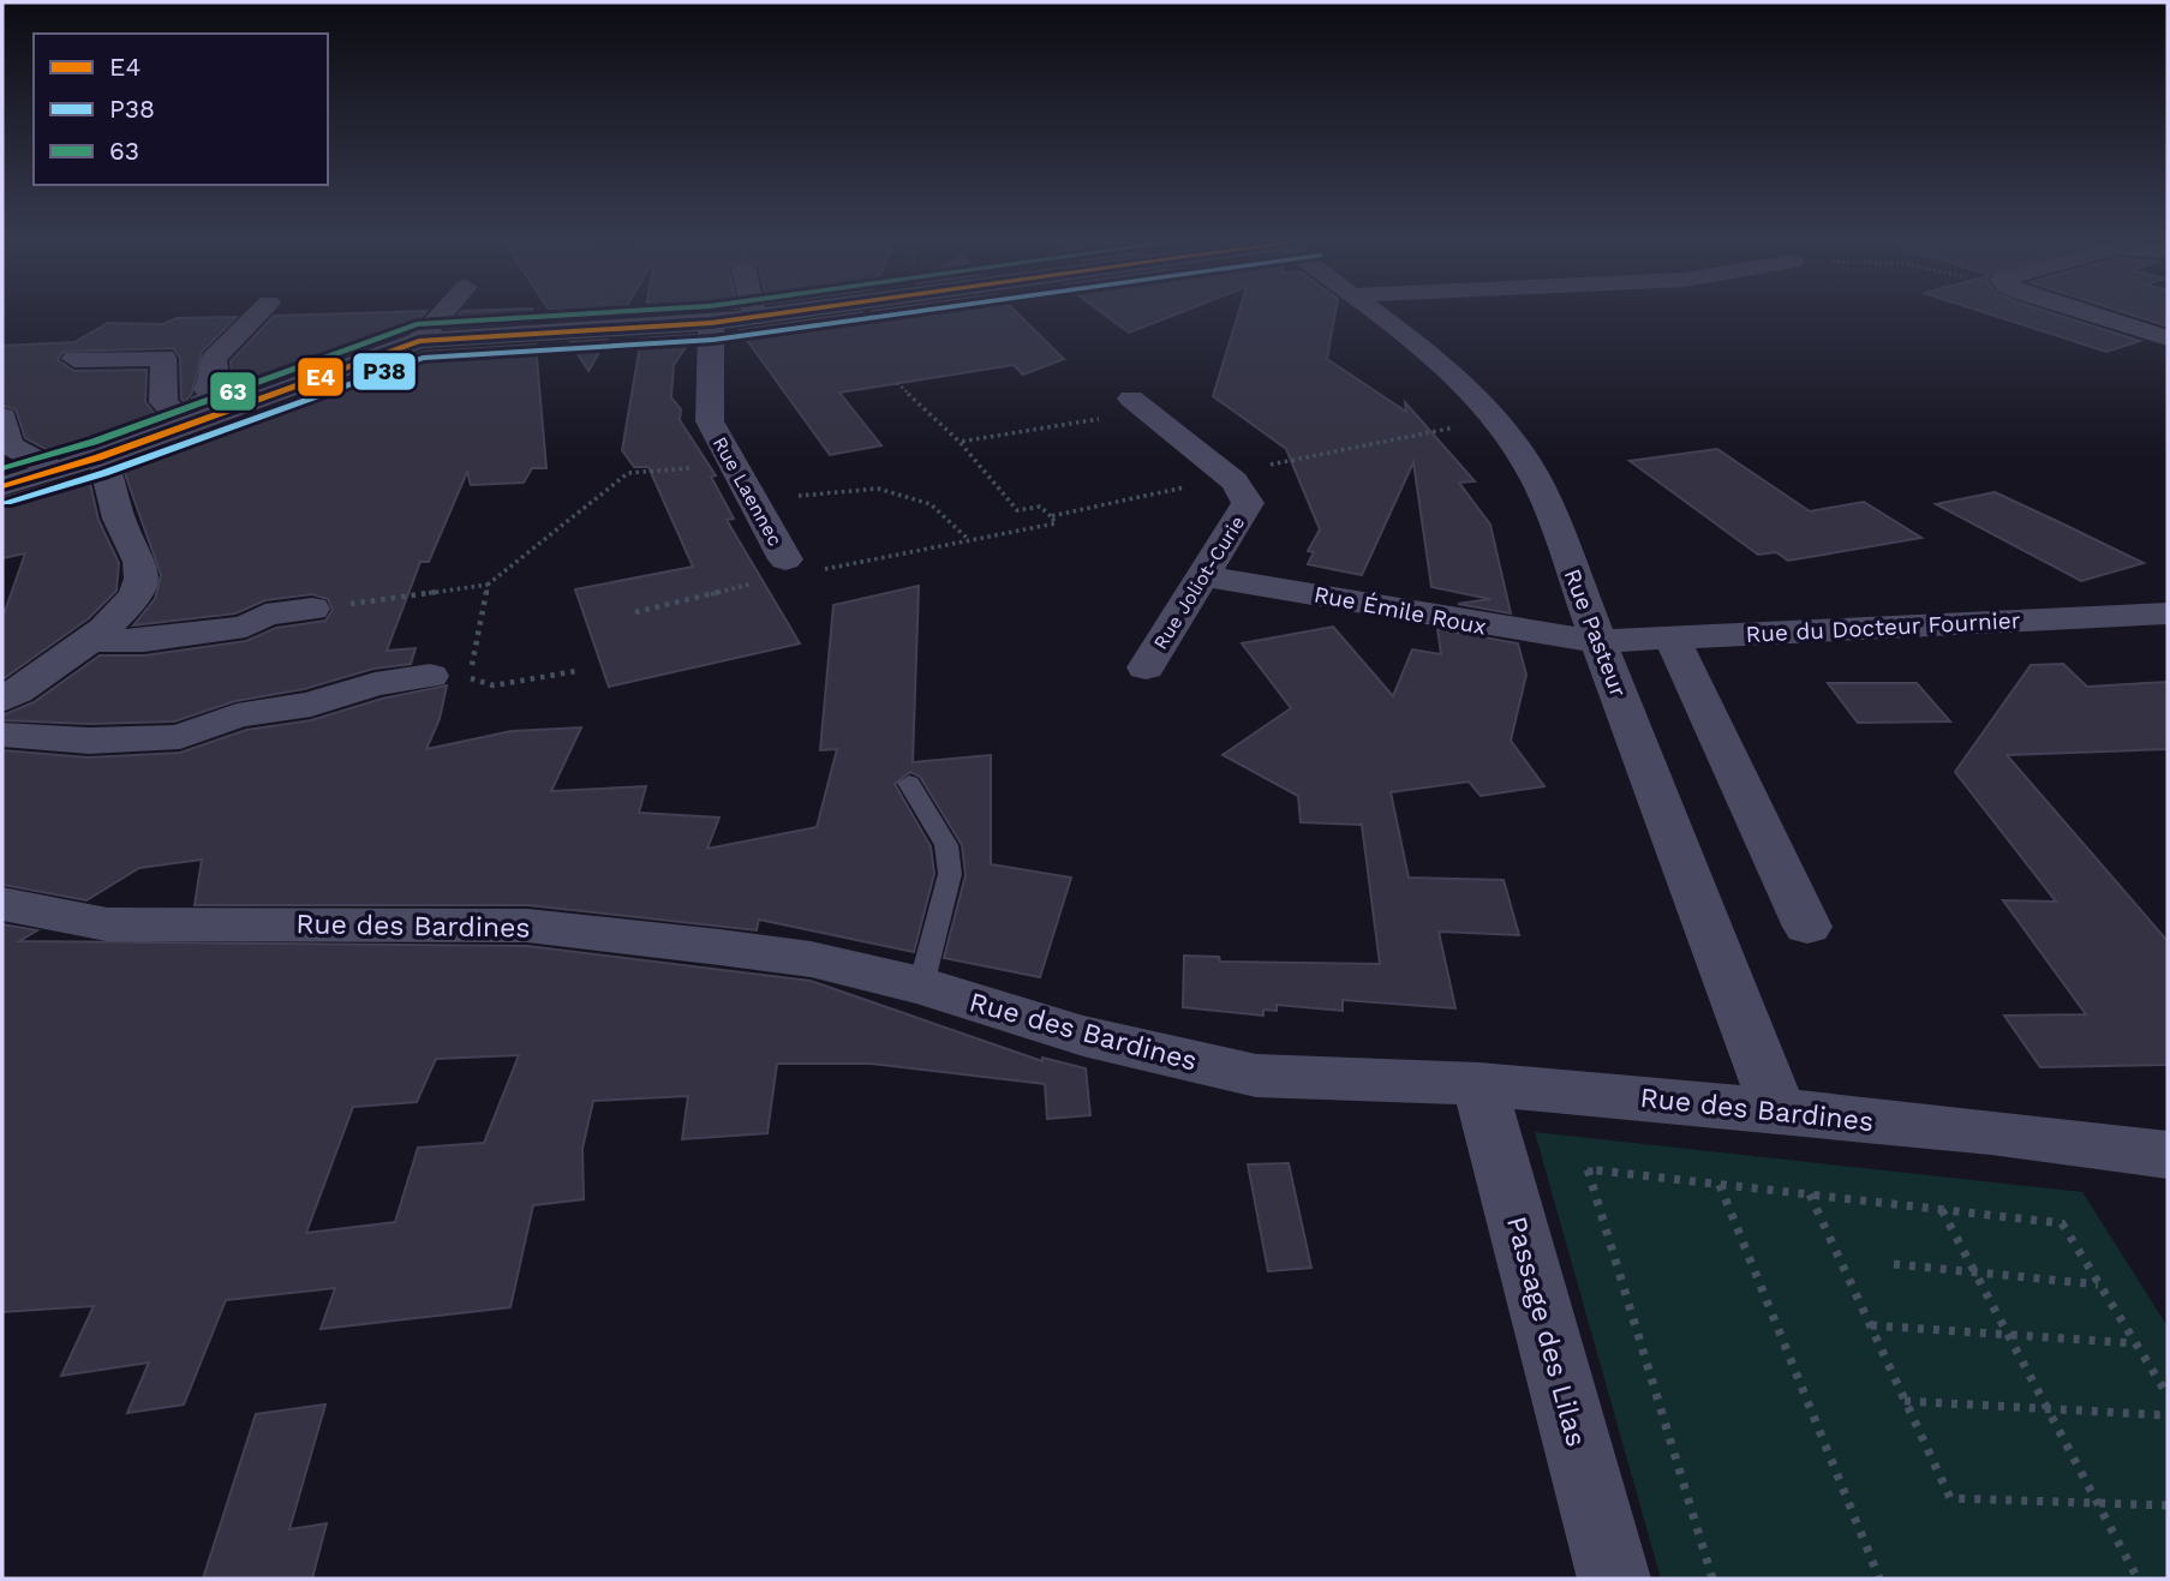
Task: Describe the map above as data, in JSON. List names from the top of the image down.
{
  "streets": {
    "street": [
      "Rue Laennec",
      "Rue Joliot-Curie",
      "Rue Émile Roux",
      "Rue du Docteur Fournier",
      "Rue Pasteur",
      "Rue des Bardines",
      "Passage des Lilas"
    ]
  },
  "crossings": [
    ["Rue Joliot-Curie", "Rue Émile Roux"],
    ["Rue Émile Roux", "Rue du Docteur Fournier"],
    ["Rue Émile Roux", "Rue Pasteur"],
    ["Rue du Docteur Fournier", "Rue Pasteur"],
    ["Rue Pasteur", "Rue des Bardines"],
    ["Rue des Bardines", "Passage des Lilas"]
  ],
  "lines": ["transit line E4", "transit line P38", "transit line 63"],
  "legend": ["E4", "P38", "63"]
}
